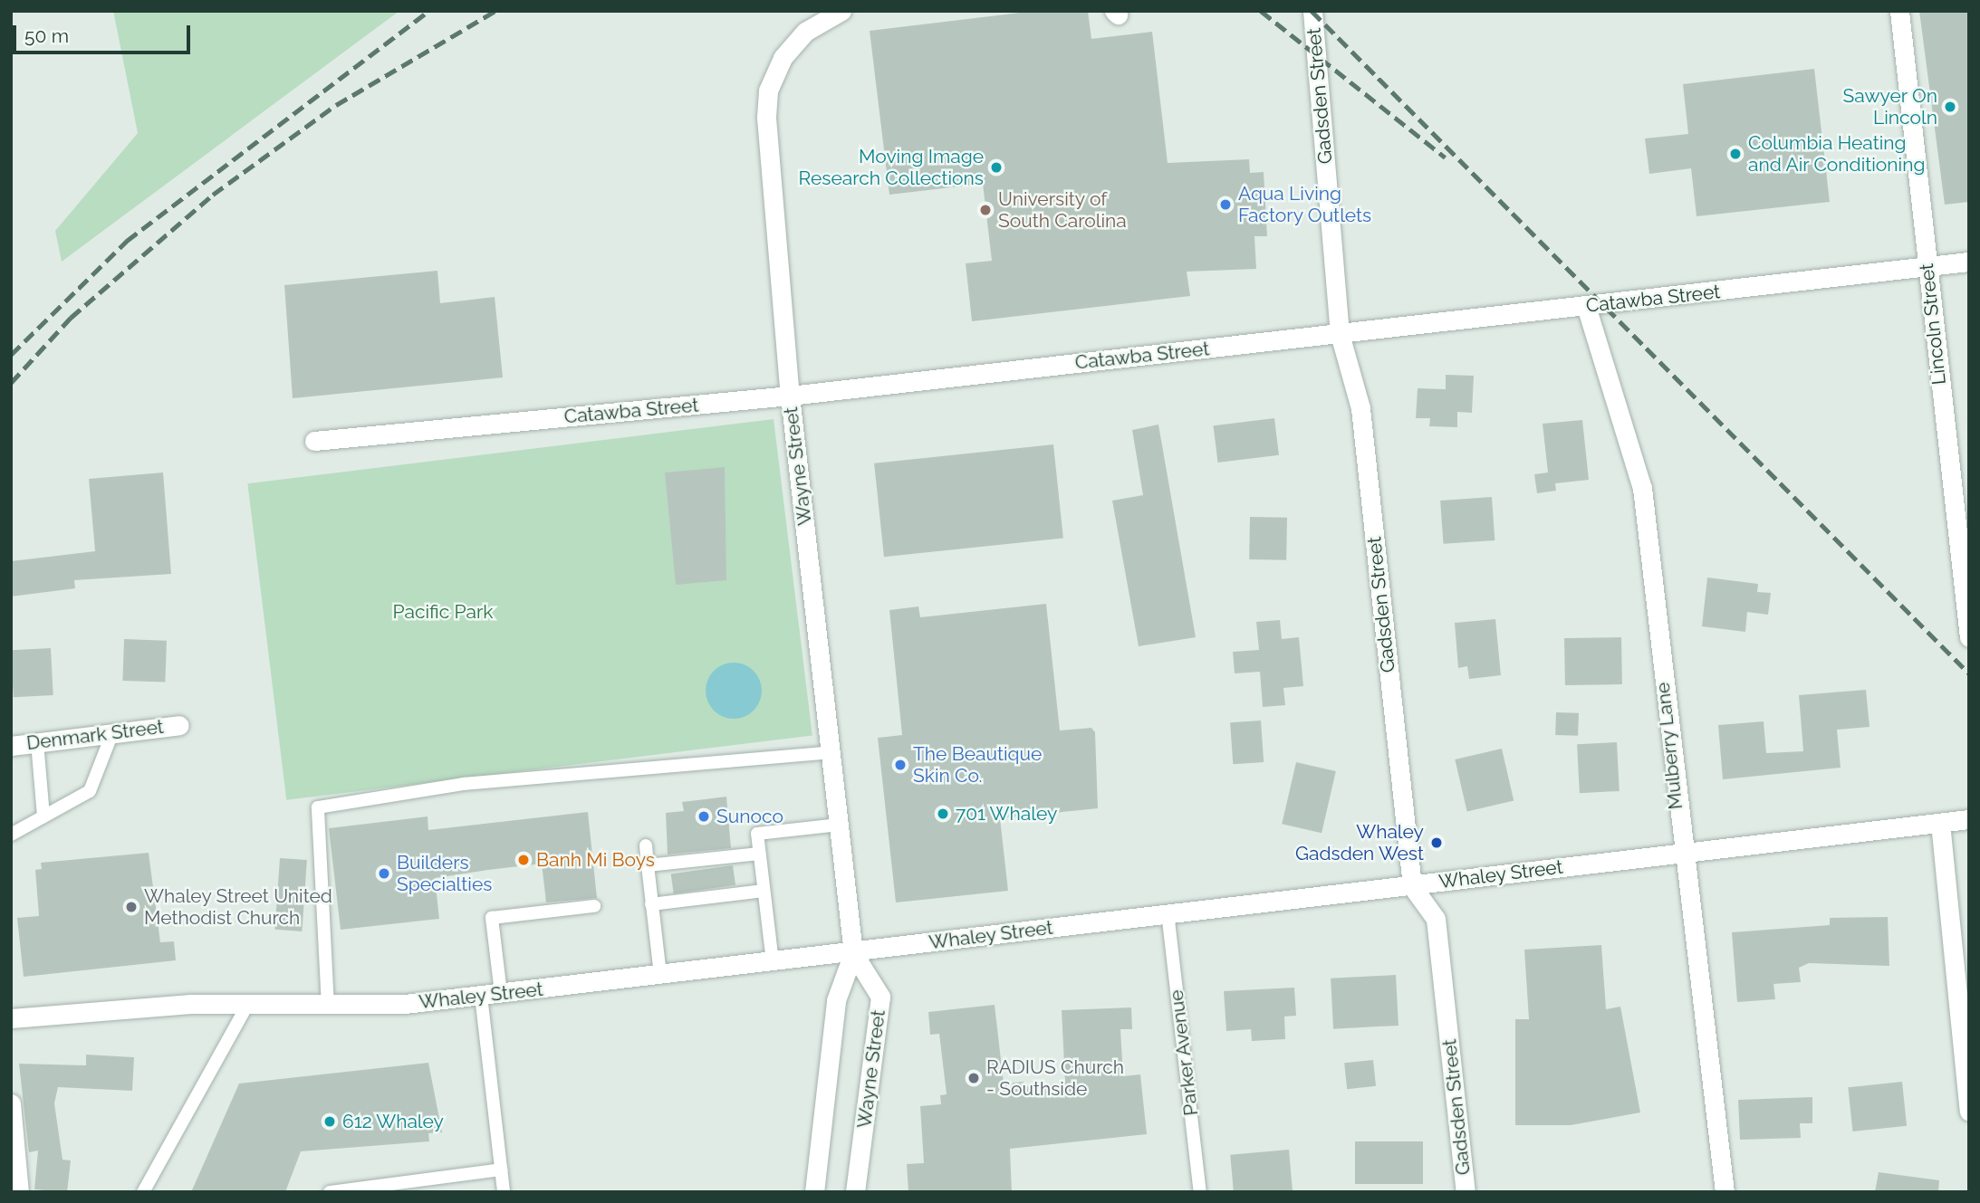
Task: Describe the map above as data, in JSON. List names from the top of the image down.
{
  "streets": {
    "street": [
      "Gadsden Street",
      "Catawba Street",
      "Lincoln Street",
      "Wayne Street",
      "Denmark Street",
      "Mulberry Lane",
      "Whaley Street"
    ],
    "lane": ["Parker Avenue"]
  },
  "crossings": [
    ["Gadsden Street", "Catawba Street"],
    ["Gadsden Street", "Whaley Street"],
    ["Catawba Street", "Lincoln Street"],
    ["Catawba Street", "Wayne Street"],
    ["Catawba Street", "Mulberry Lane"],
    ["Wayne Street", "Whaley Street"],
    ["Mulberry Lane", "Whaley Street"],
    ["Whaley Street", "Parker Avenue"]
  ],
  "parks": ["Pacific Park"],
  "places": [
    "Sawyer On Lincoln",
    "Columbia Heating and Air Conditioning",
    "Moving Image Research Collections",
    "Aqua Living Factory Outlets",
    "University of South Carolina",
    "The Beautique Skin Co.",
    "701 Whaley",
    "Sunoco",
    "Whaley Gadsden West",
    "Banh Mi Boys",
    "Builders Specialties",
    "Whaley Street United Methodist Church",
    "RADIUS Church - Southside",
    "612 Whaley"
  ],
  "scale_bar": "50 m"
}
